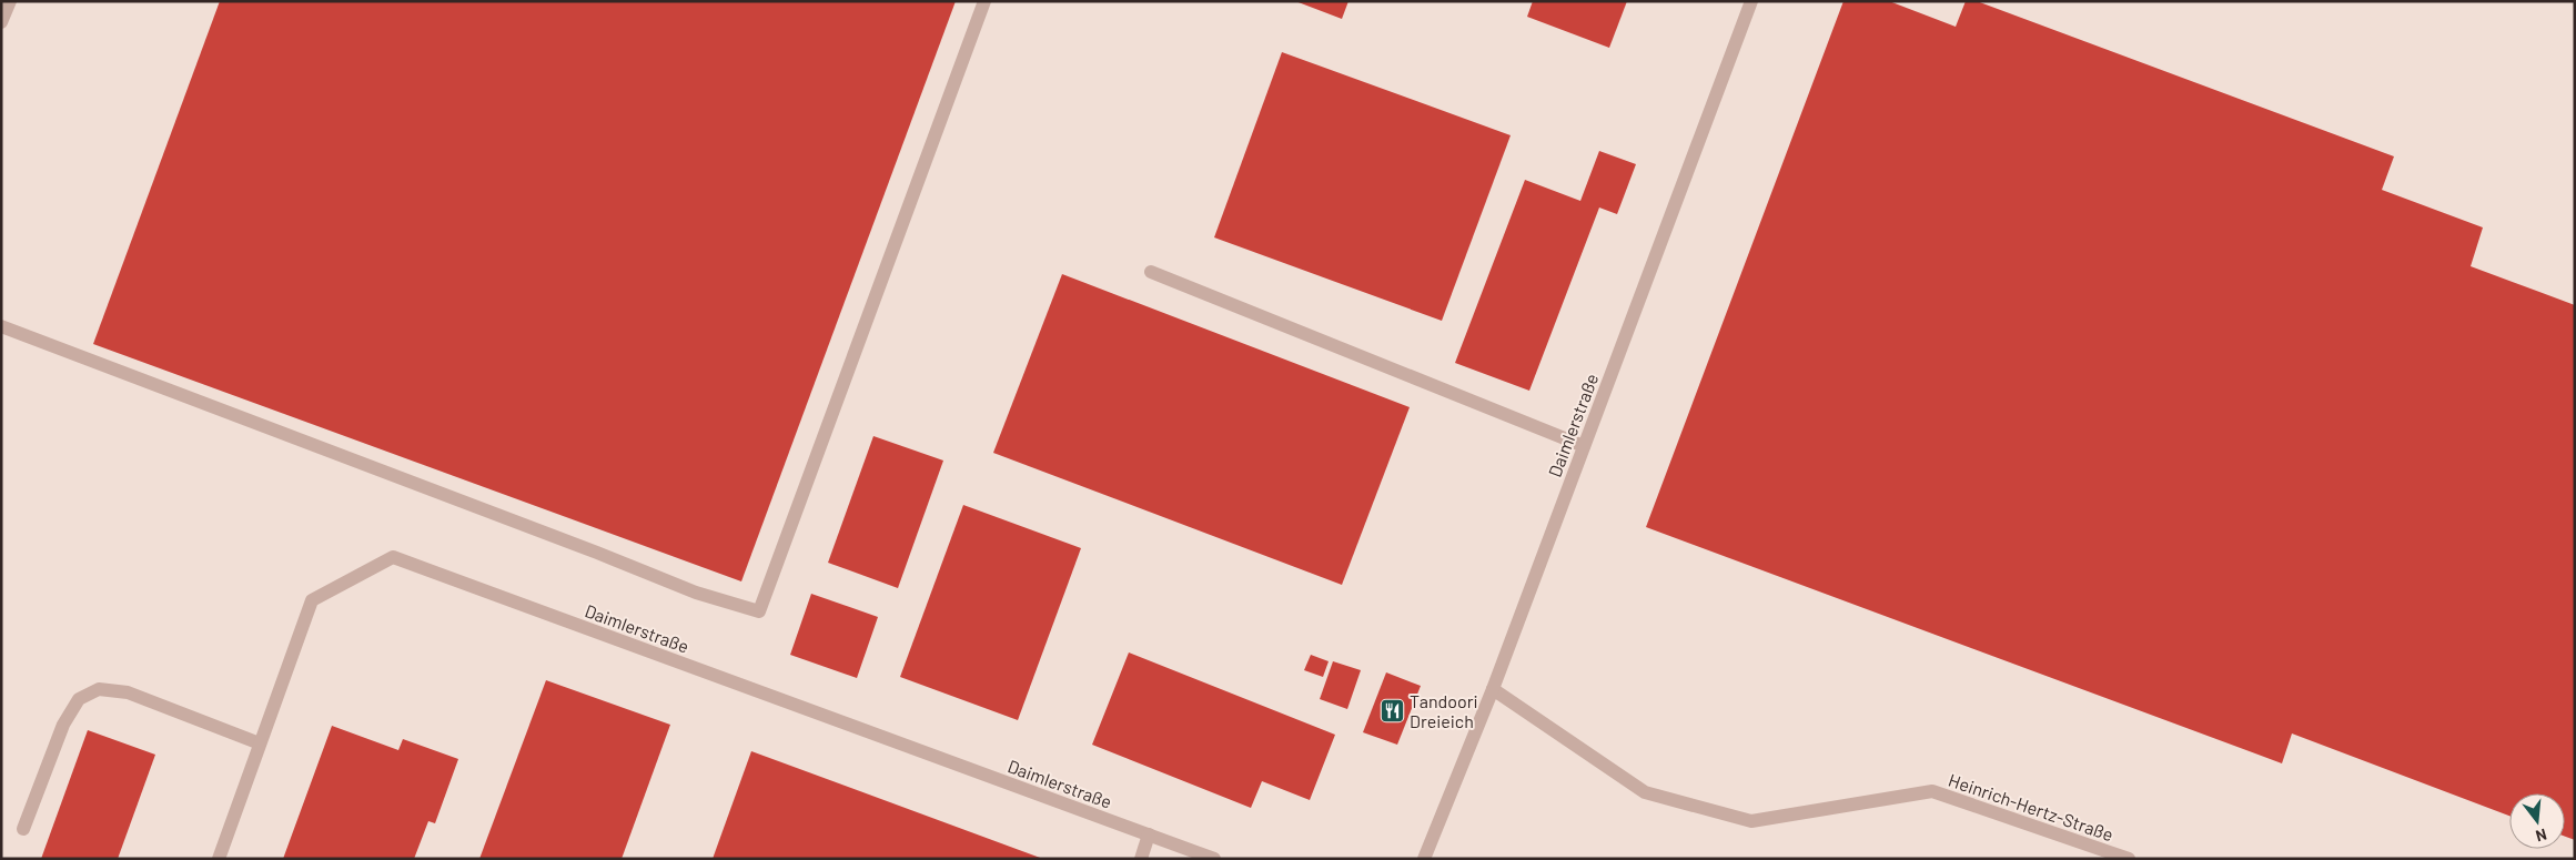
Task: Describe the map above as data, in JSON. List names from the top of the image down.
{
  "streets": {
    "street": ["Daimlerstraße", "Heinrich-Hertz-Straße"]
  },
  "crossings": [
    ["Daimlerstraße", "Heinrich-Hertz-Straße"]
  ],
  "places": {
    "restaurant": ["Tandoori Dreieich"]
  },
  "north": "bottom"
}
